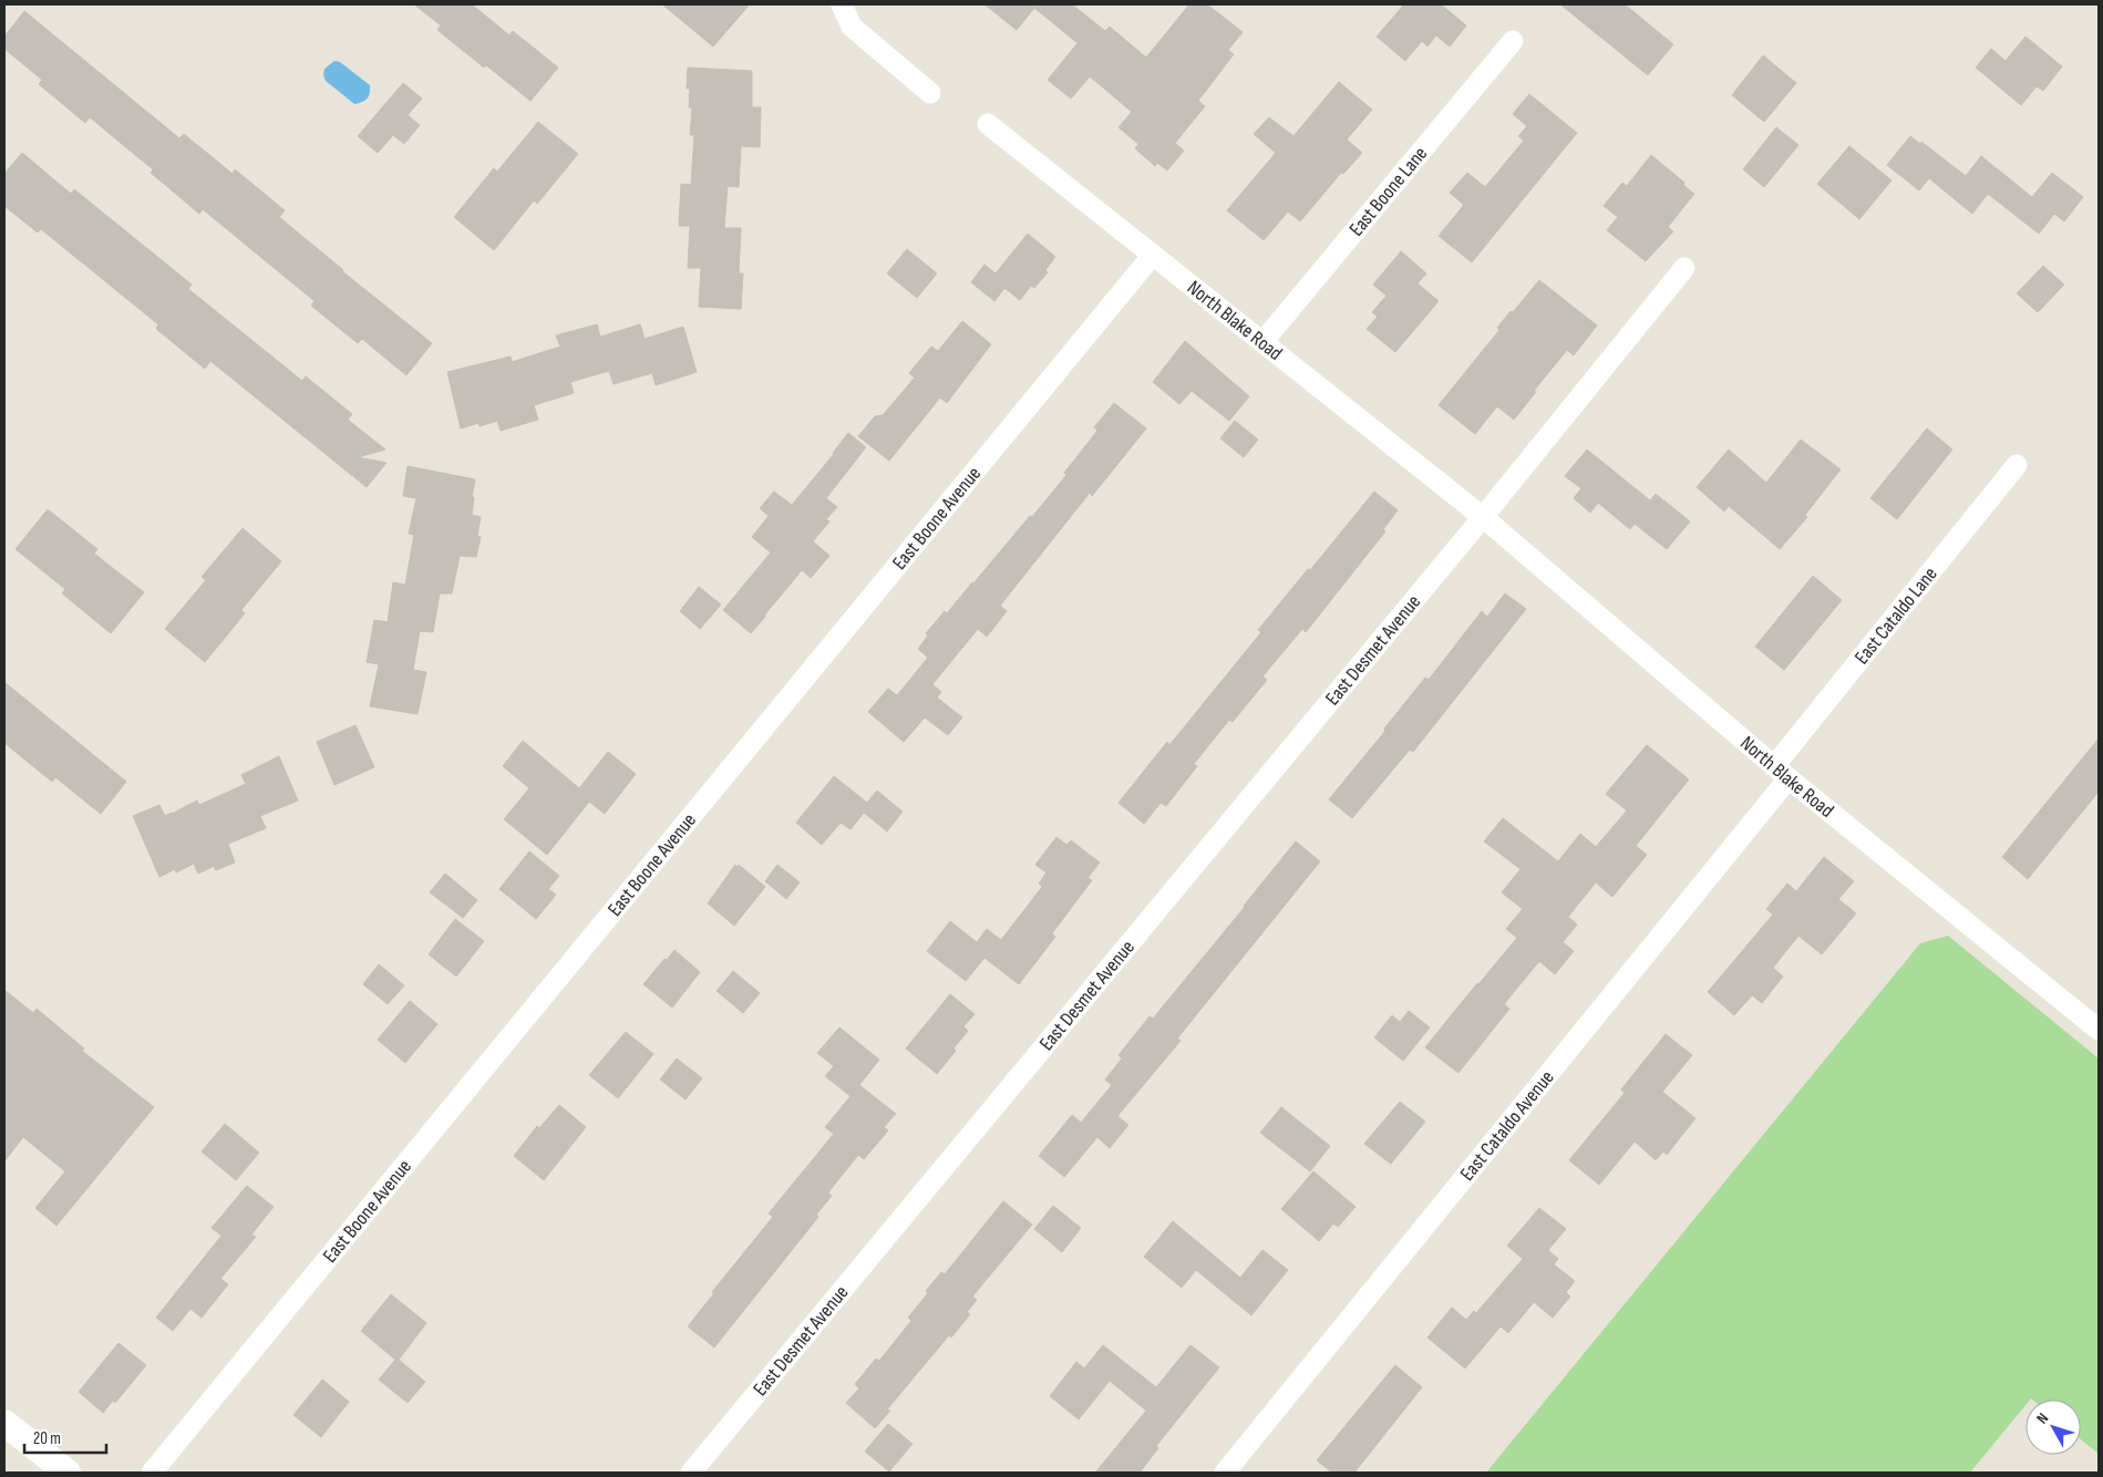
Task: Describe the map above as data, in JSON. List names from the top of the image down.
{
  "streets": {
    "street": [
      "East Boone Lane",
      "North Blake Road",
      "East Boone Avenue",
      "East Cataldo Lane",
      "East Desmet Avenue",
      "East Cataldo Avenue"
    ]
  },
  "crossings": [
    ["East Boone Lane", "North Blake Road"],
    ["North Blake Road", "East Boone Avenue"],
    ["North Blake Road", "East Cataldo Lane"],
    ["North Blake Road", "East Desmet Avenue"],
    ["North Blake Road", "East Cataldo Avenue"],
    ["East Cataldo Lane", "East Cataldo Avenue"]
  ],
  "scale_bar": "20 m",
  "north": "top left"
}
